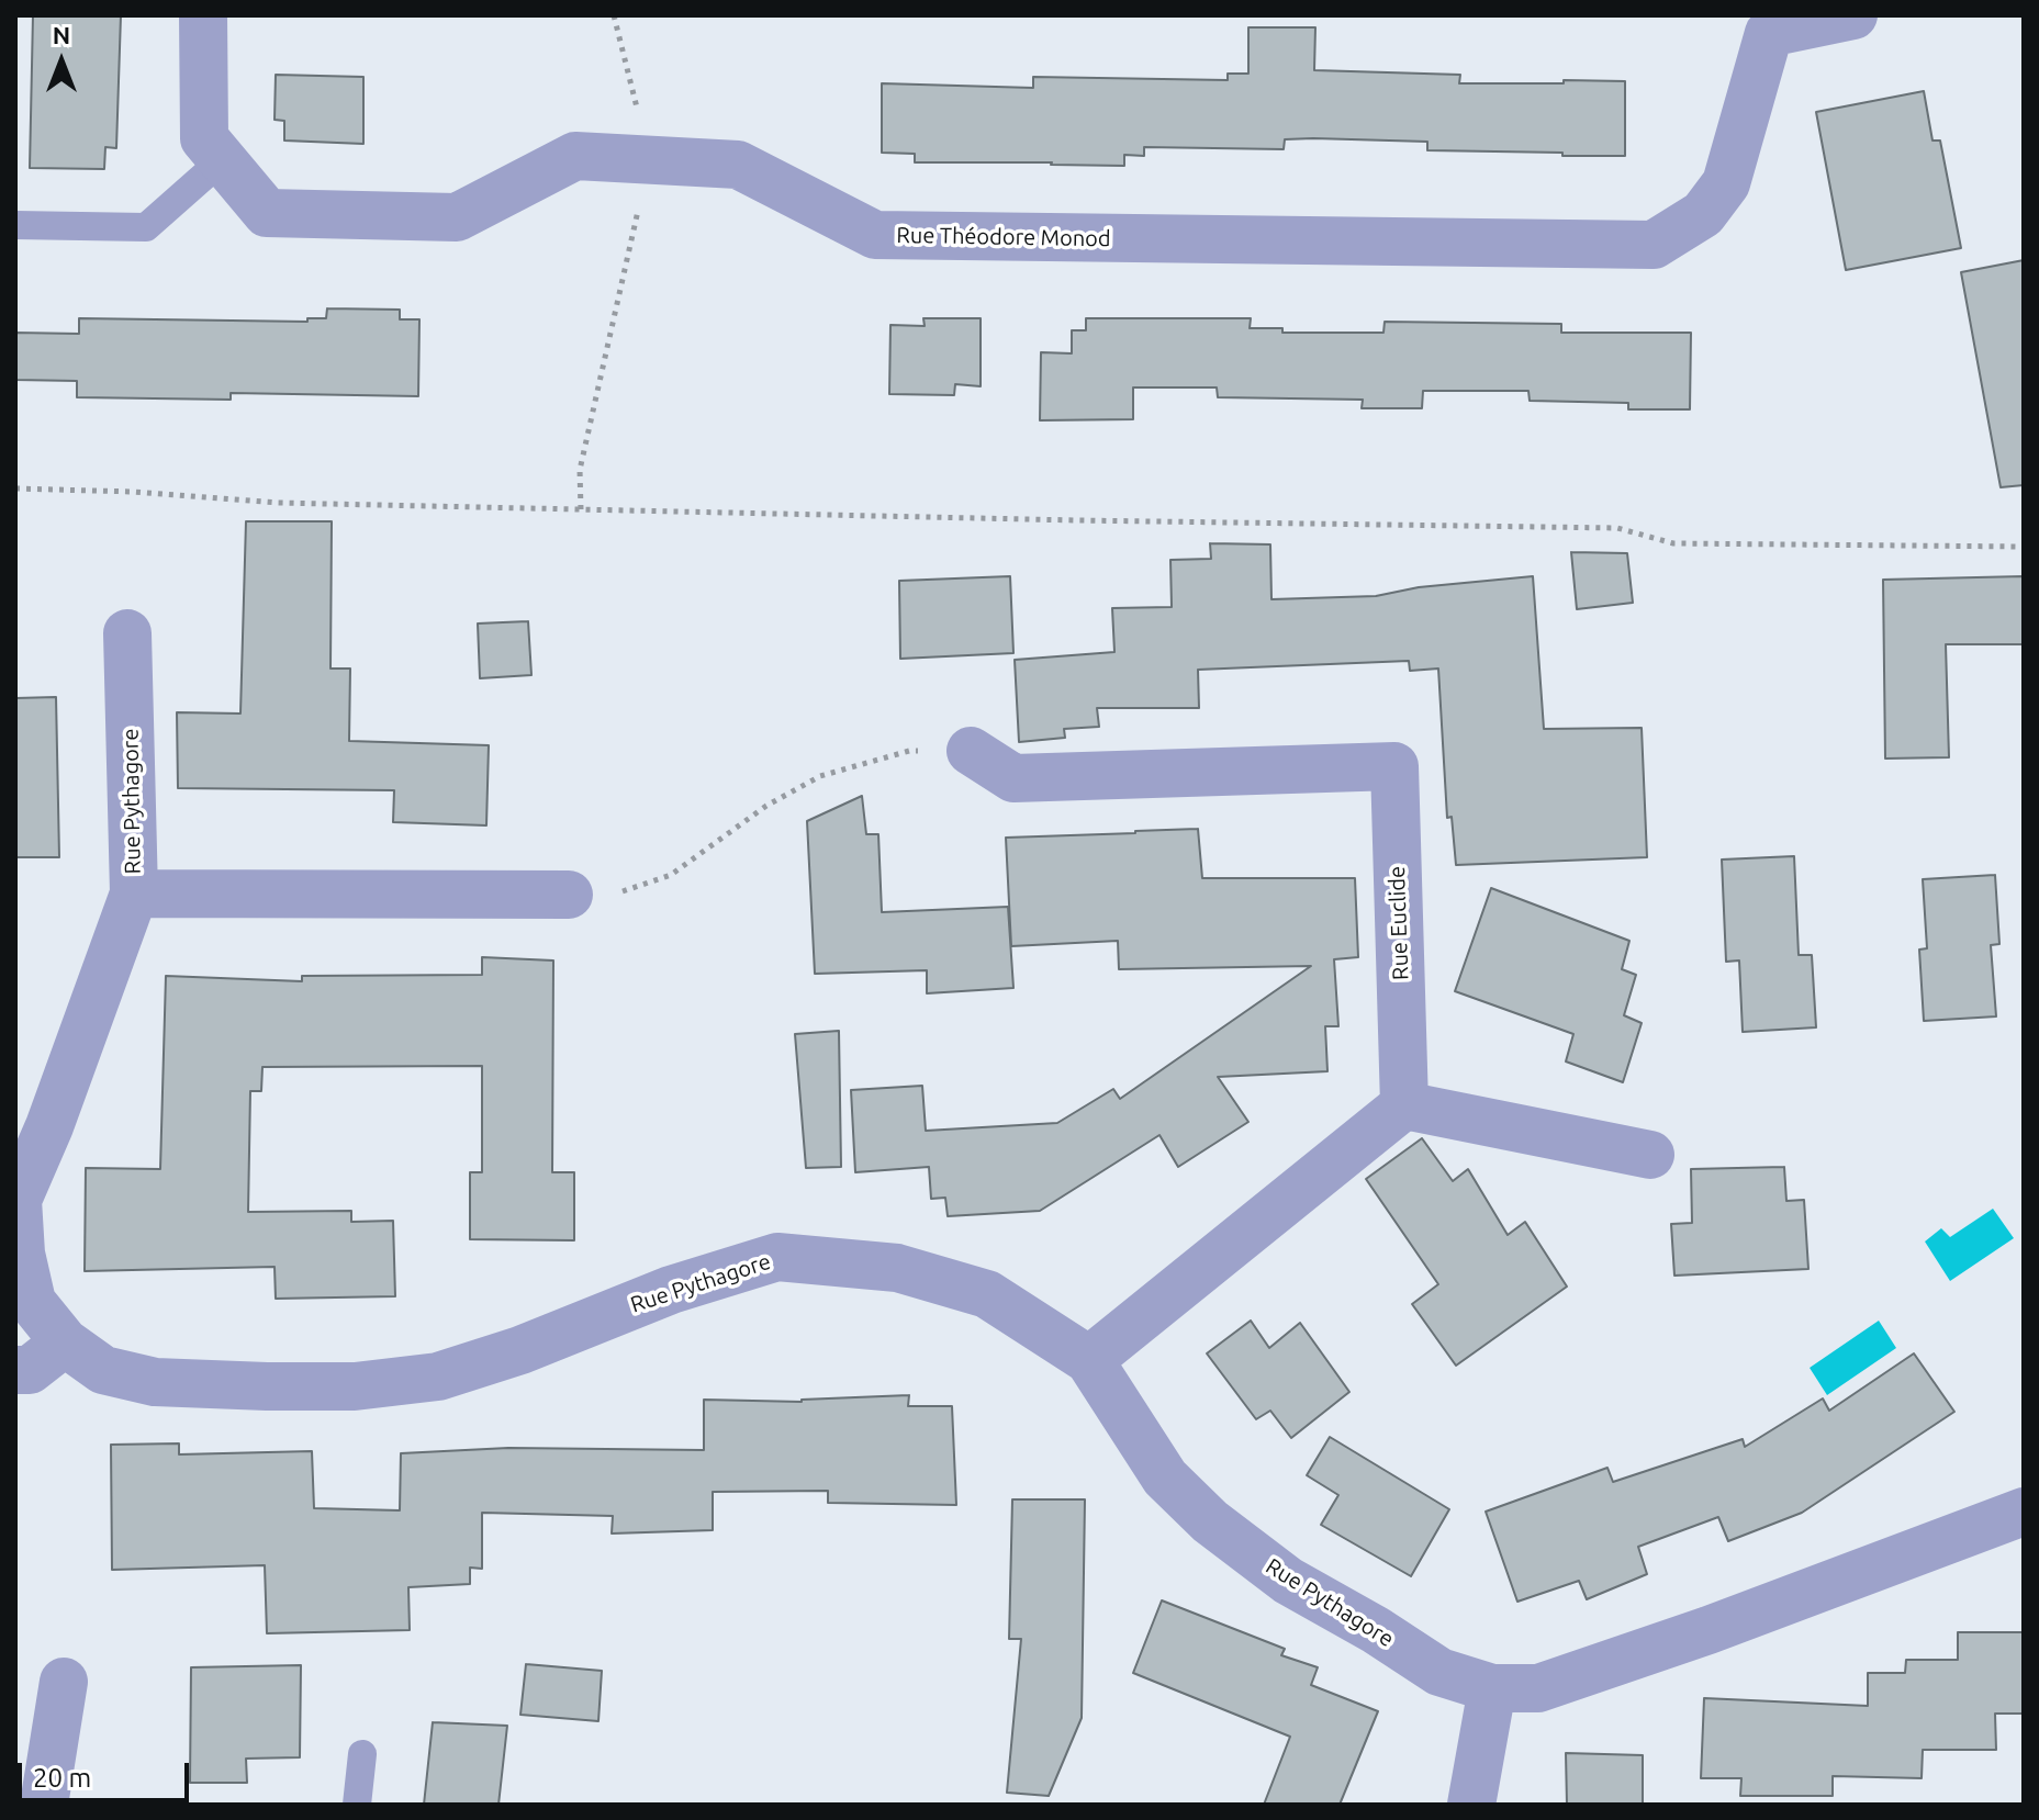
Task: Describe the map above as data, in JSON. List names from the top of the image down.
{
  "streets": {
    "street": ["Rue Théodore Monod", "Rue Pythagore", "Rue Euclide"]
  },
  "scale_bar": "20 m",
  "north": "top"
}
